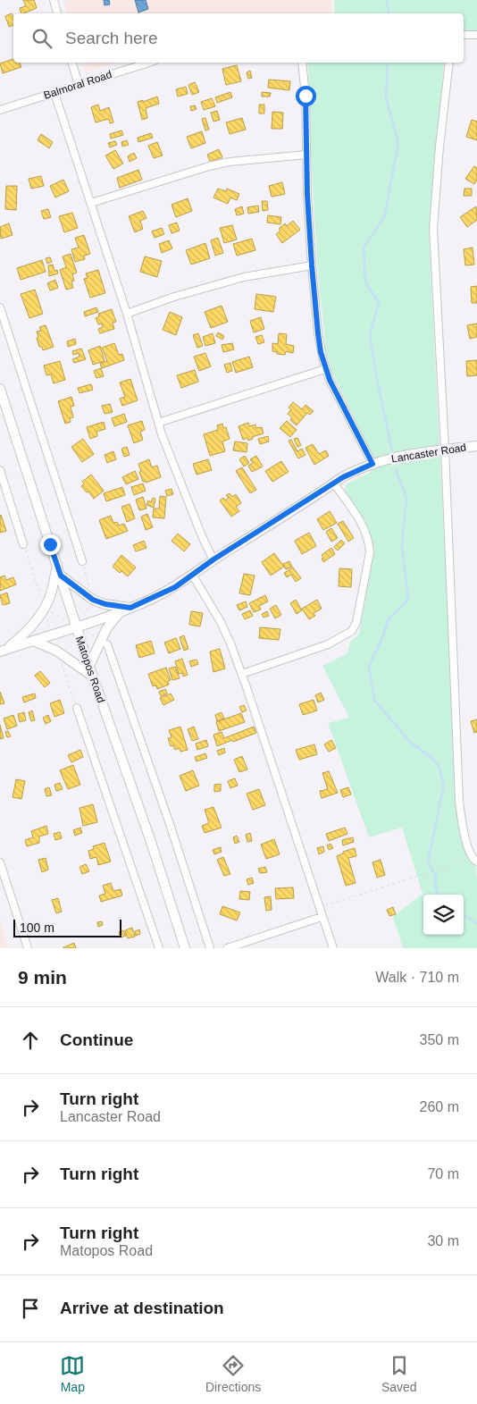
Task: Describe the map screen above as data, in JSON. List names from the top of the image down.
{
  "streets": {
    "main road": ["Lancaster Road", "Matopos Road"],
    "street": ["Balmoral Road"]
  },
  "crossings": [
    ["Lancaster Road", "Matopos Road"]
  ],
  "scale_bar": "100 m",
  "page": {
    "search": "Search here",
    "scale": "100 m",
    "heading": ["9 min", "Walk · 710 m"],
    "list": [
      ["Continue", "350 m"],
      ["Turn right", "Lancaster Road", "260 m"],
      ["Turn right", "70 m"],
      ["Turn right", "Matopos Road", "30 m"],
      "Arrive at destination"
    ],
    "nav": ["Map", "Directions", "Saved"]
  }
}
